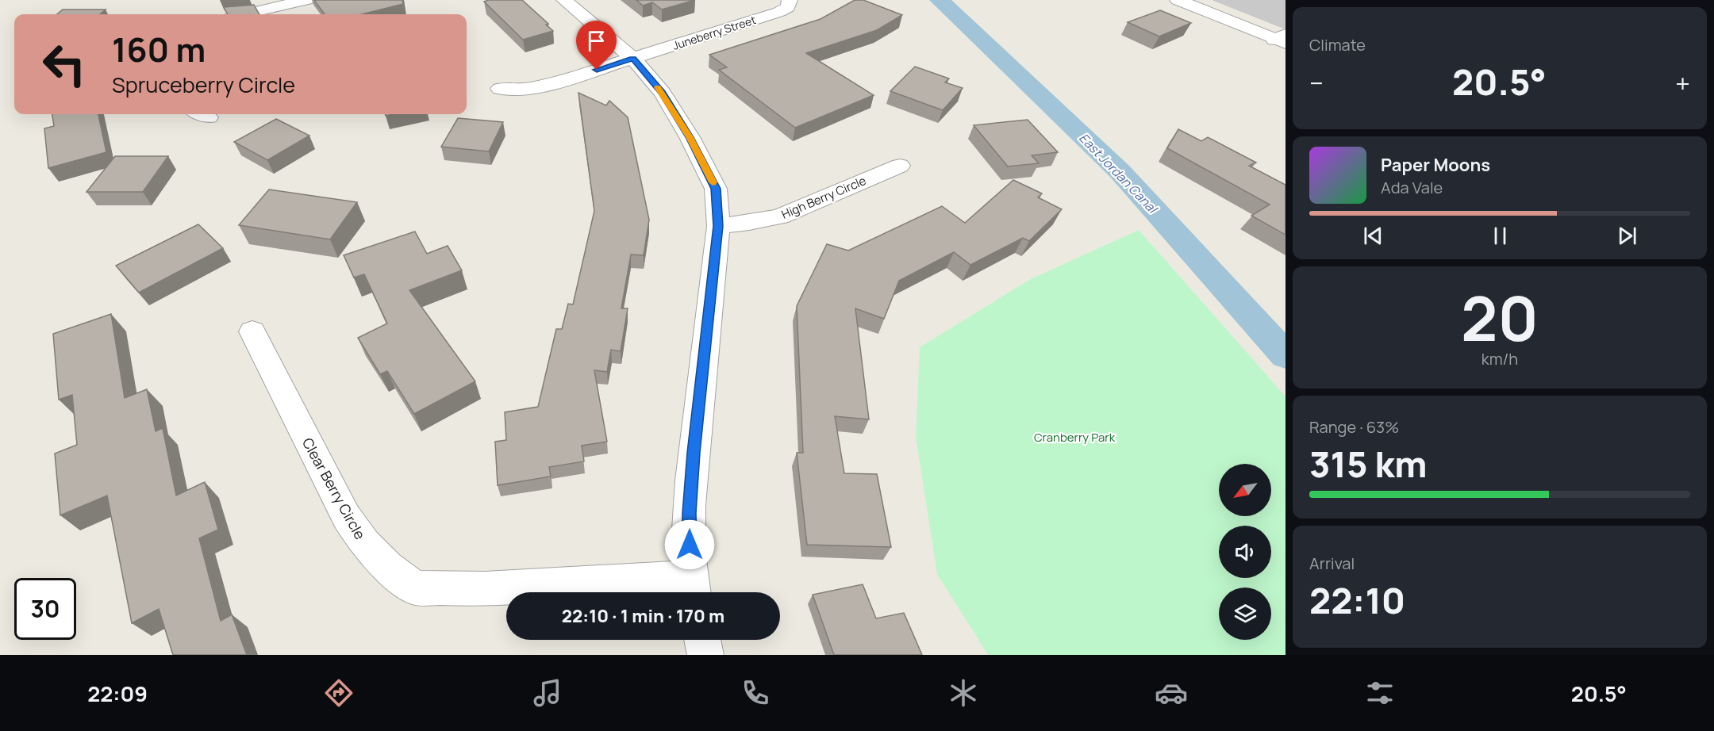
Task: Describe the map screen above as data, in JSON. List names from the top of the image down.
{
  "streets": {
    "street": ["Juneberry Street", "High Berry Circle", "Clear Berry Circle"]
  },
  "water": ["East Jordan Canal"],
  "parks": ["Cranberry Park"],
  "north": "bottom left",
  "page": {
    "tile": [
      "Climate",
      ["20", "km/h"],
      ["Range · 63%", "315 km"],
      ["Arrival", "22:10"]
    ],
    "turn": ["160 m", "Spruceberry Circle"],
    "heat": ["−", "20.5°", "+"],
    "song": ["Paper Moons", "Ada Vale"],
    "limit": "30",
    "trip": "22:10 · 1 min · 170 m",
    "tabs": ["22:09", "20.5°"]
  }
}
